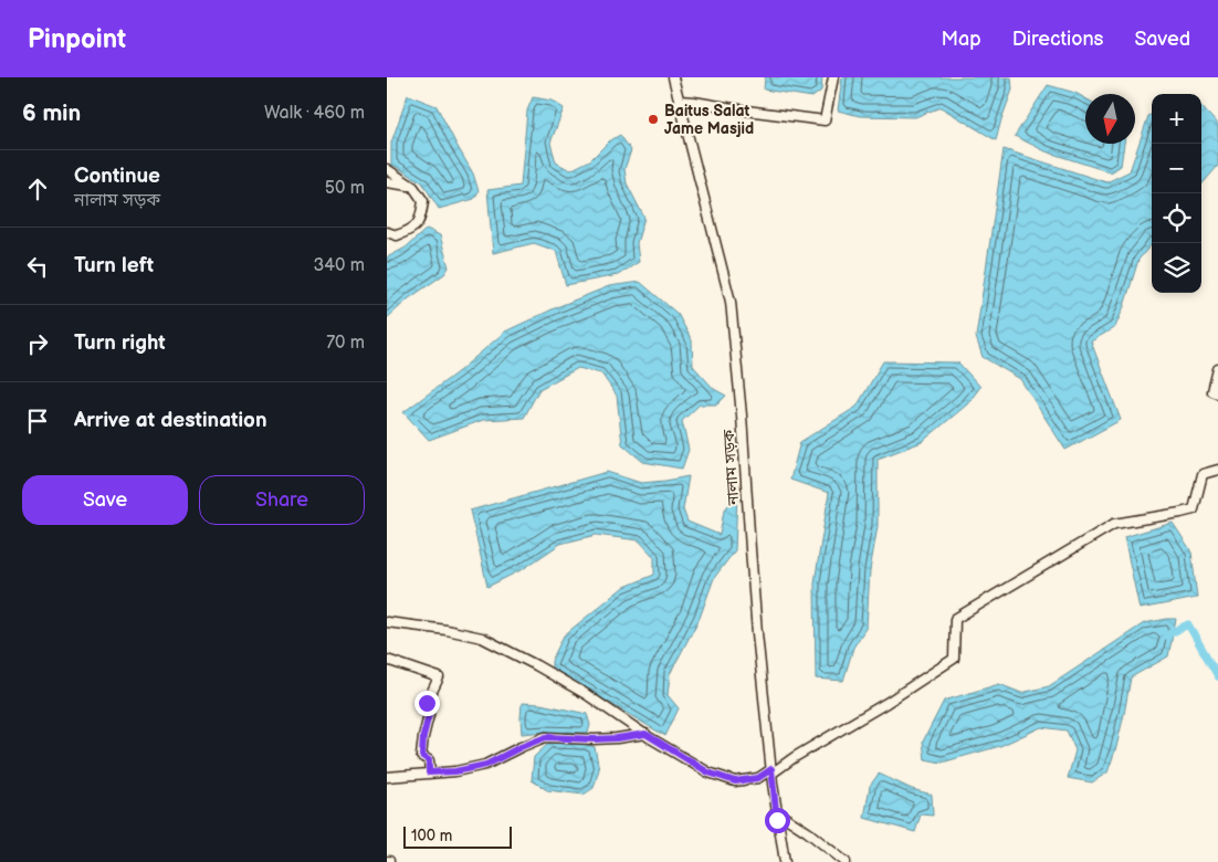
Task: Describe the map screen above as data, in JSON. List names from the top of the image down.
{
  "streets": {
    "street": ["নালাম সড়ক"]
  },
  "places": ["Baitus Salat Jame Masjid"],
  "scale_bar": "100 m",
  "north": "bottom",
  "page": {
    "header": "Pinpoint",
    "nav": ["Map", "Directions", "Saved"],
    "heading": ["6 min", "Walk · 460 m"],
    "map_buttons": ["+", "−"],
    "list": [
      ["Continue", "নালাম সড়ক", "50 m"],
      ["Turn left", "340 m"],
      ["Turn right", "70 m"],
      "Arrive at destination"
    ],
    "buttons": ["Save", "Share"],
    "scale": "100 m"
  }
}
